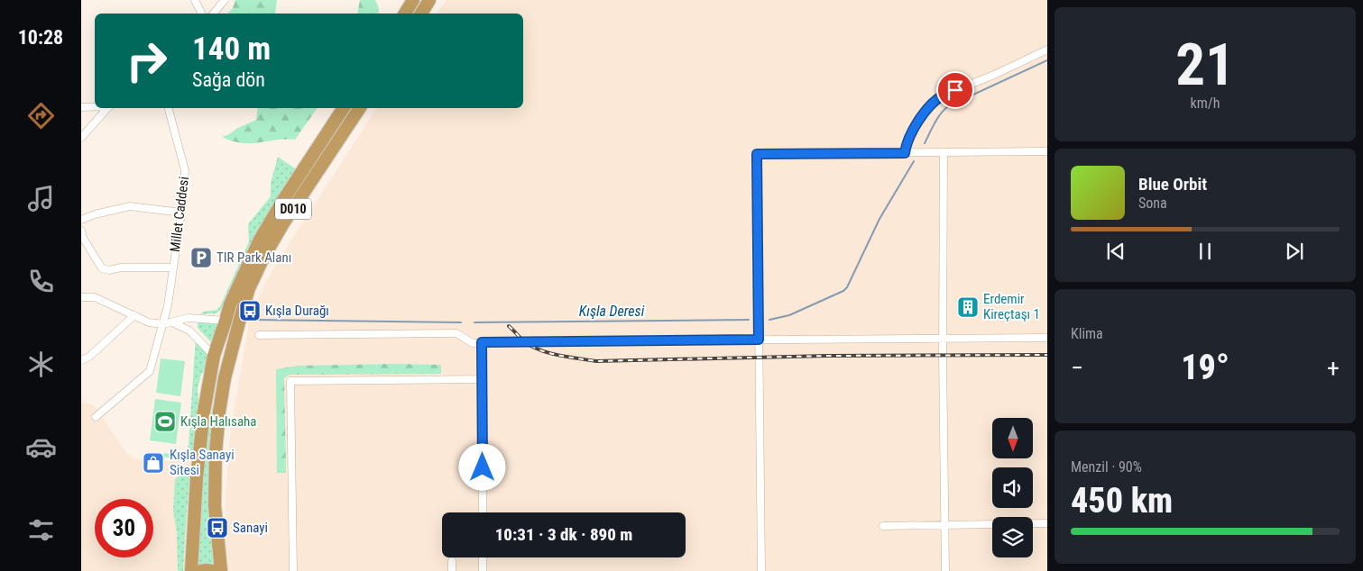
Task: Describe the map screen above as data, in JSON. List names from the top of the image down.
{
  "streets": {
    "highway": ["D010"],
    "street": ["Millet Caddesi"]
  },
  "water": ["Kışla Deresi"],
  "places": {
    "parking": ["TIR Park Alanı"],
    "building": ["Erdemir Kireçtaşı 1"],
    "bus stop": ["Kışla Durağı", "Sanayi"],
    "sports": ["Kışla Halısaha"],
    "shop": ["Kışla Sanayi Sitesi"]
  },
  "north": "bottom",
  "page": {
    "tabs": "10:28",
    "tile": [
      ["21", "km/h"],
      "Klima",
      ["Menzil · 90%", "450 km"]
    ],
    "turn": ["140 m", "Sağa dön"],
    "song": ["Blue Orbit", "Sona"],
    "heat": ["−", "19°", "+"],
    "limit": "30",
    "trip": "10:31 · 3 dk · 890 m"
  }
}
